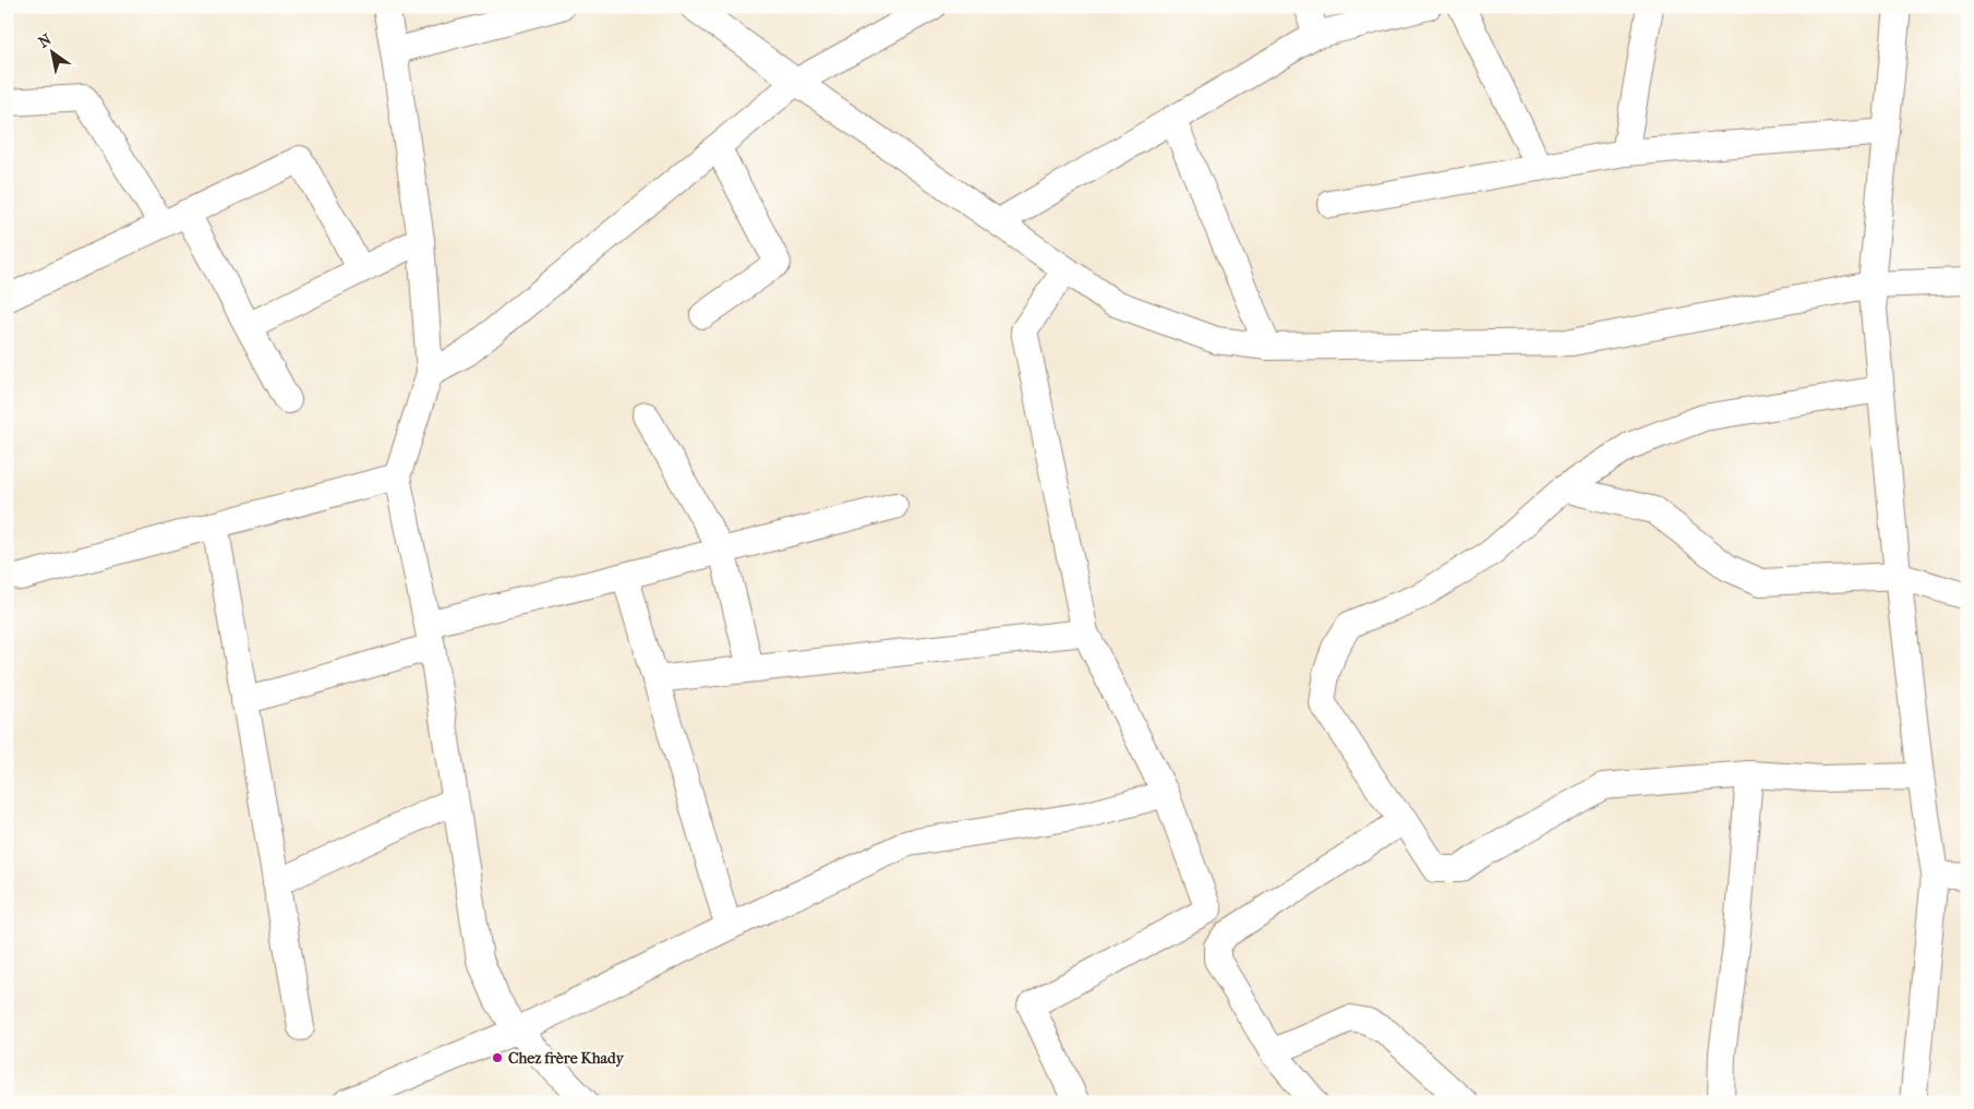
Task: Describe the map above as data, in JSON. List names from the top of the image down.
{
  "places": ["Chez frère Khady"],
  "north": "top left"
}
